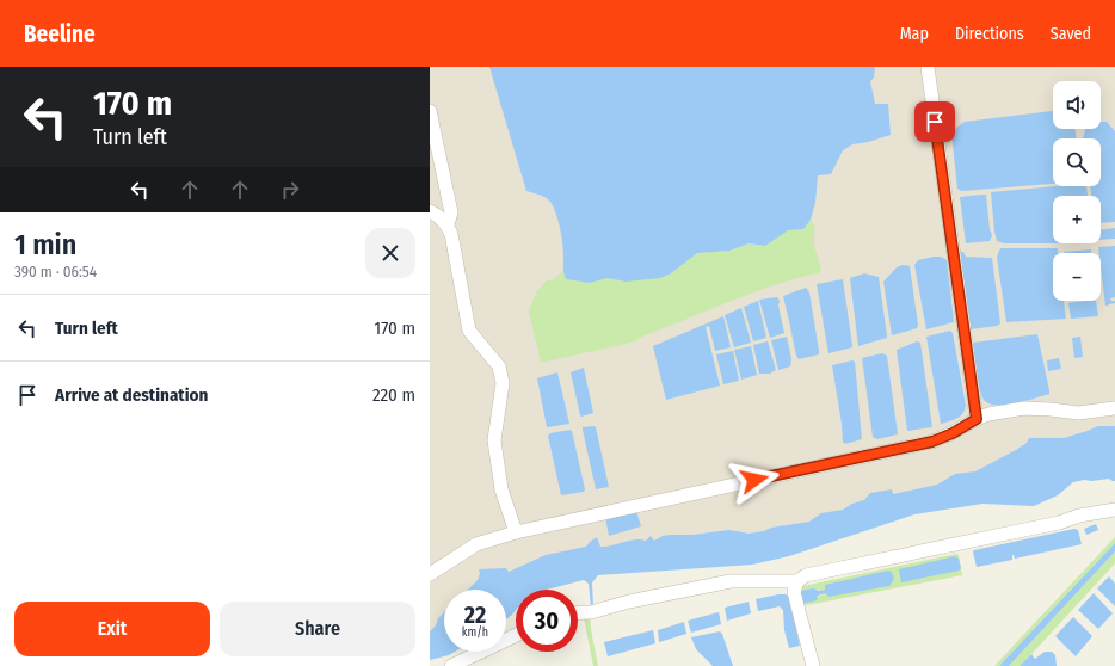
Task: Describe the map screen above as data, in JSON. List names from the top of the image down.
{
  "page": {
    "header": "Beeline",
    "nav": ["Map", "Directions", "Saved"],
    "turn": ["170 m", "Turn left"],
    "map_buttons": ["+", "−"],
    "heading": ["1 min", "390 m · 06:54"],
    "list": [
      {
        "name": "Turn left",
        "value": "170 m"
      },
      {
        "name": "Arrive at destination",
        "value": "220 m"
      }
    ],
    "speed": "22 km/h",
    "limit": "30",
    "buttons": ["Exit", "Share"]
  }
}
